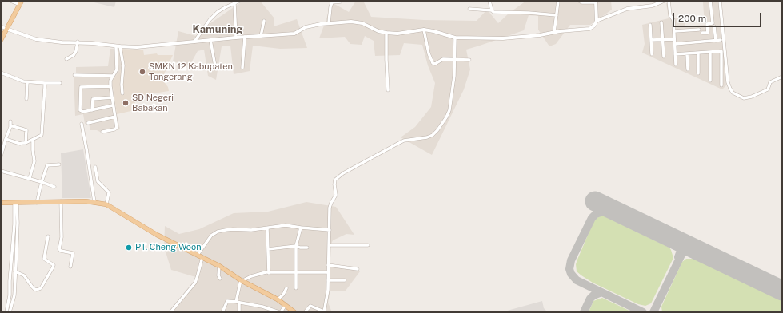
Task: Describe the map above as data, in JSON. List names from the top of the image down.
{
  "districts": ["Kamuning"],
  "places": ["SMKN 12 Kabupaten Tangerang", "SD Negeri Babakan", "PT. Cheng Woon"],
  "scale_bar": "200 m"
}
